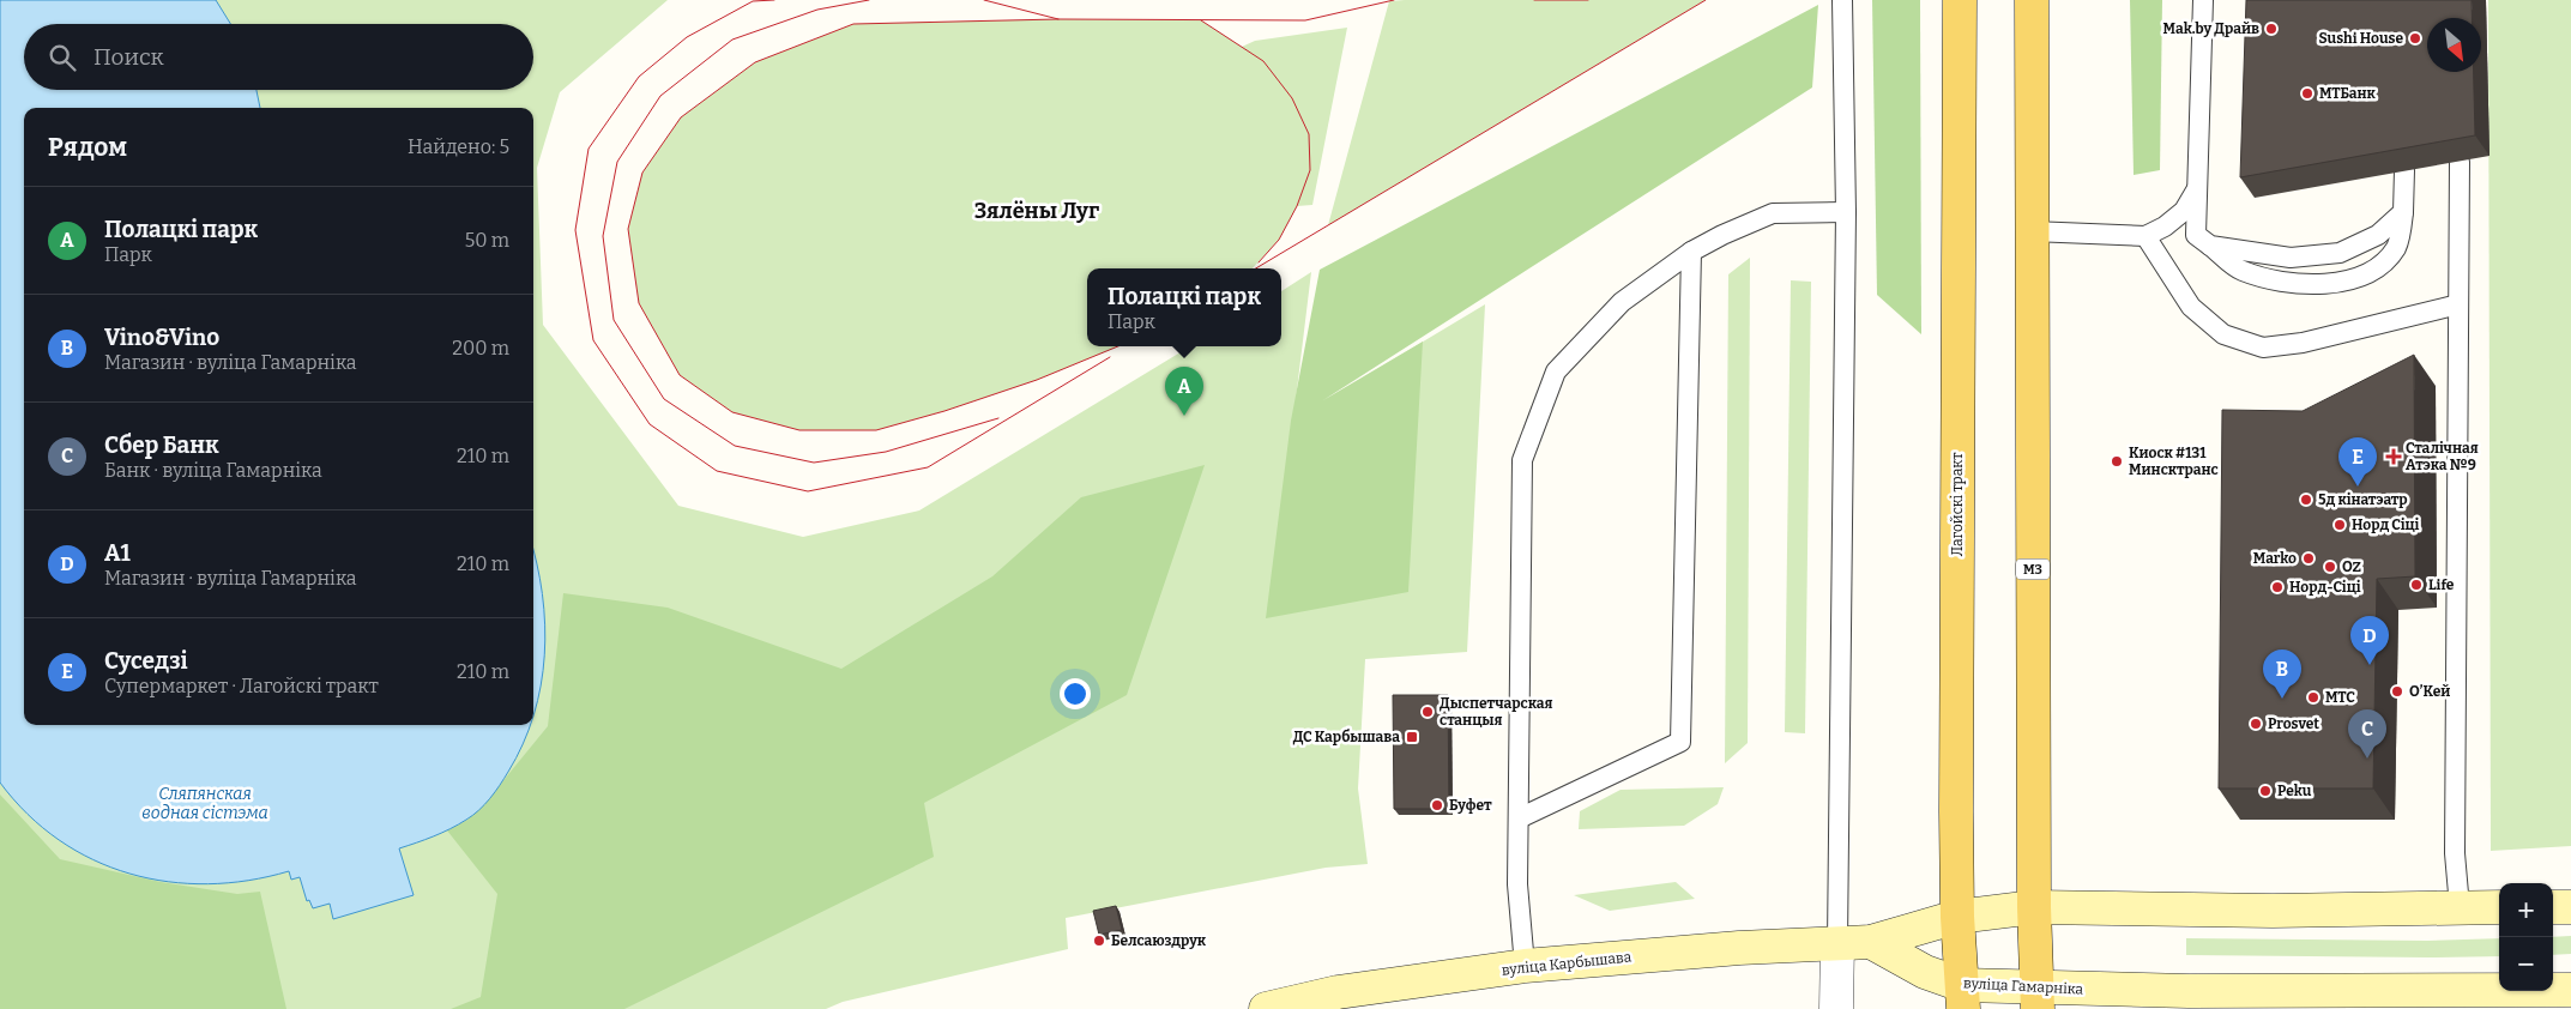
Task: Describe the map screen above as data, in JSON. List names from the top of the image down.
{
  "streets": {
    "main road": [
      "Лагойскі тракт",
      "М3",
      "вуліца Карбышава",
      "вуліца Гамарніка"
    ]
  },
  "crossings": [
    ["Лагойскі тракт", "вуліца Гамарніка"],
    ["М3", "вуліца Гамарніка"],
    ["вуліца Карбышава", "вуліца Гамарніка"]
  ],
  "districts": ["Зялёны Луг"],
  "water": ["Сляпянская водная сістэма"],
  "places": {
    "other": [
      "Маk.by Драйв",
      "Sushi House",
      "МТБанк",
      "Киоск #131 Минсктранс",
      "5д кінатэатр",
      "Норд Сіці",
      "Marko",
      "OZ",
      "Life",
      "Норд-Сіці",
      "ОʼКей",
      "МТС",
      "Дыспетчарская станцыя",
      "Prosvet",
      "Peku",
      "Буфет",
      "Белсаюздрук"
    ],
    "health": ["Сталічная Атэка №9"],
    "transit": ["ДС Карбышава"]
  },
  "north": "bottom right",
  "page": {
    "search": "Поиск",
    "heading": ["Рядом", "Найдено: 5"],
    "list": [
      {
        "mark": "A",
        "name": "Полацкі парк",
        "note": "Парк",
        "value": "50 m"
      },
      {
        "mark": "B",
        "name": "Vino&Vino",
        "note": "Магазин · вуліца Гамарніка",
        "value": "200 m"
      },
      {
        "mark": "C",
        "name": "Сбер Банк",
        "note": "Банк · вуліца Гамарніка",
        "value": "210 m"
      },
      {
        "mark": "D",
        "name": "A1",
        "note": "Магазин · вуліца Гамарніка",
        "value": "210 m"
      },
      {
        "mark": "E",
        "name": "Суседзі",
        "note": "Супермаркет · Лагойскі тракт",
        "value": "210 m"
      }
    ],
    "popup": ["Полацкі парк", "Парк"],
    "pins": [
      "A",
      "E",
      "D",
      "B",
      "C"
    ],
    "map_buttons": ["+", "−"]
  }
}
